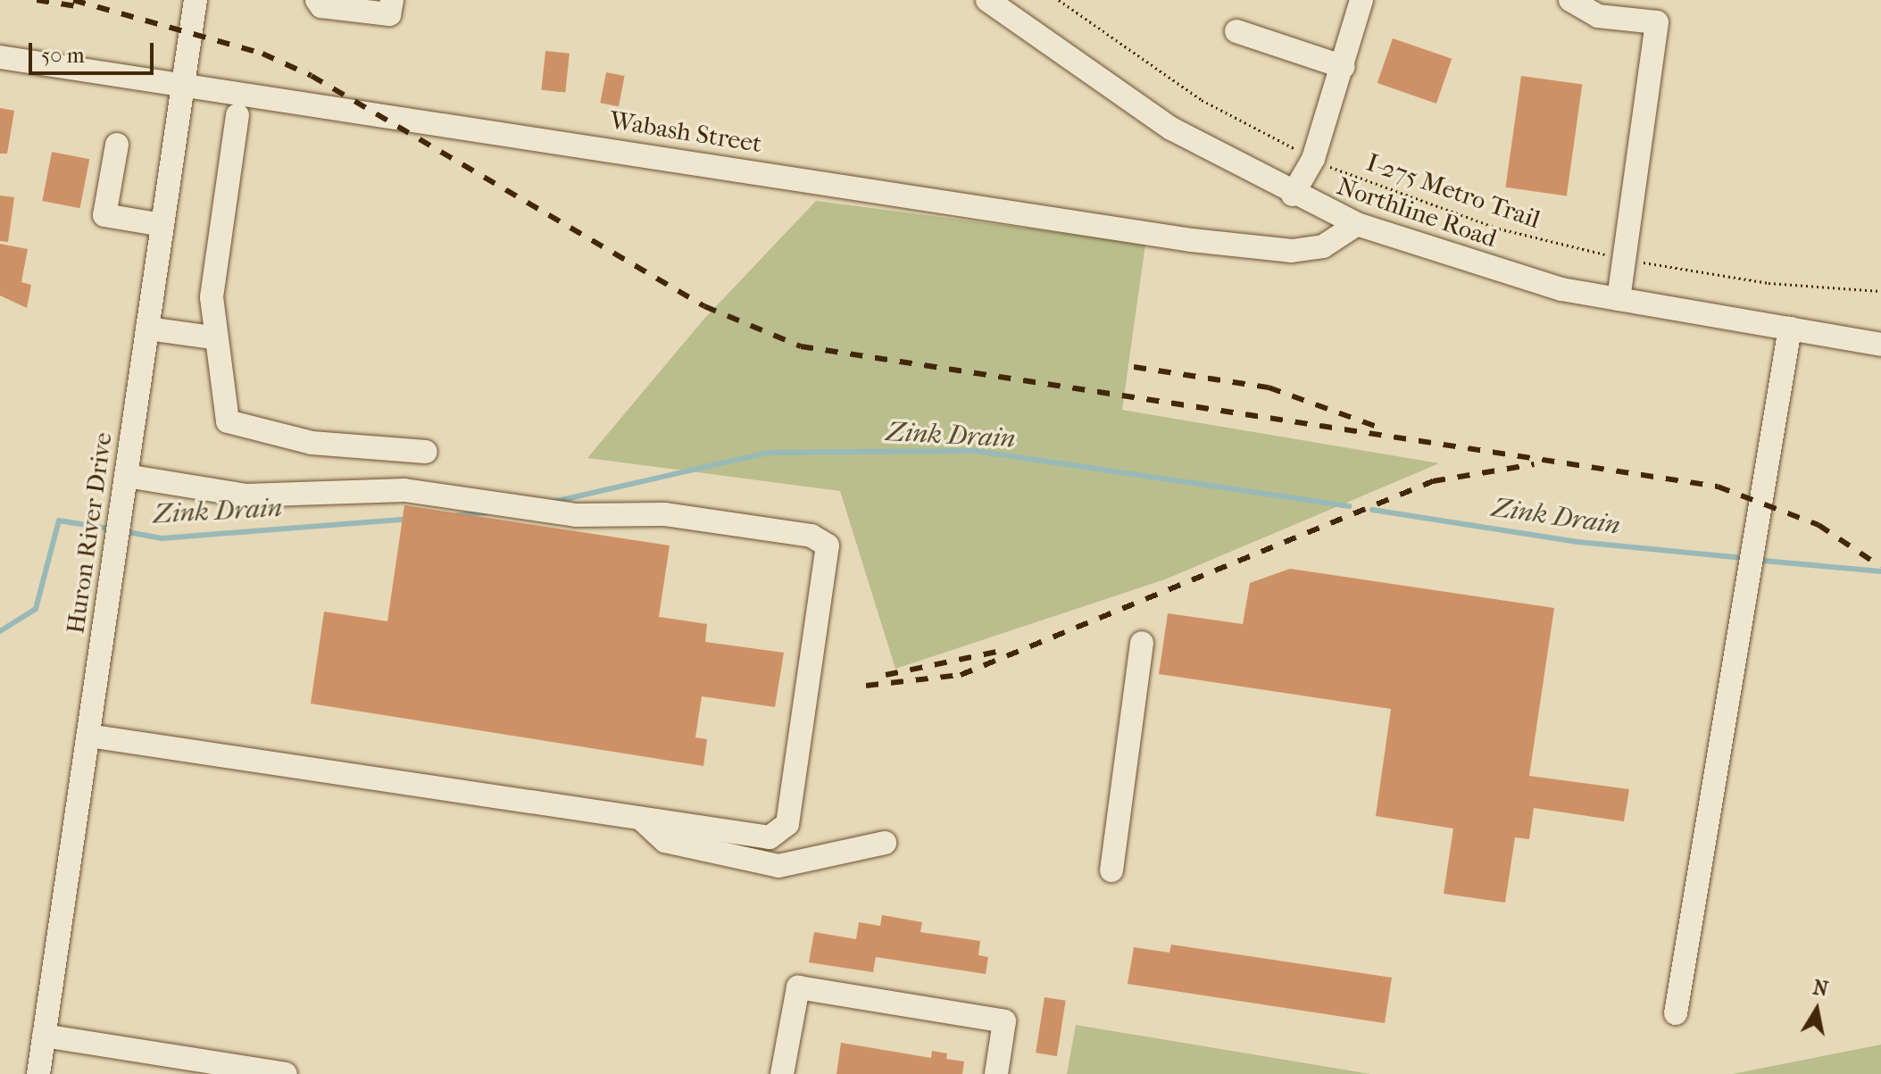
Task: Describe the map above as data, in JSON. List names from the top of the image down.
{
  "streets": {
    "street": ["Wabash Street", "Northline Road", "Huron River Drive"],
    "path": ["I-275 Metro Trail"]
  },
  "crossings": [
    ["Wabash Street", "Northline Road"],
    ["Wabash Street", "Huron River Drive"]
  ],
  "water": ["Zink Drain"],
  "scale_bar": "50 m",
  "north": "top"
}
